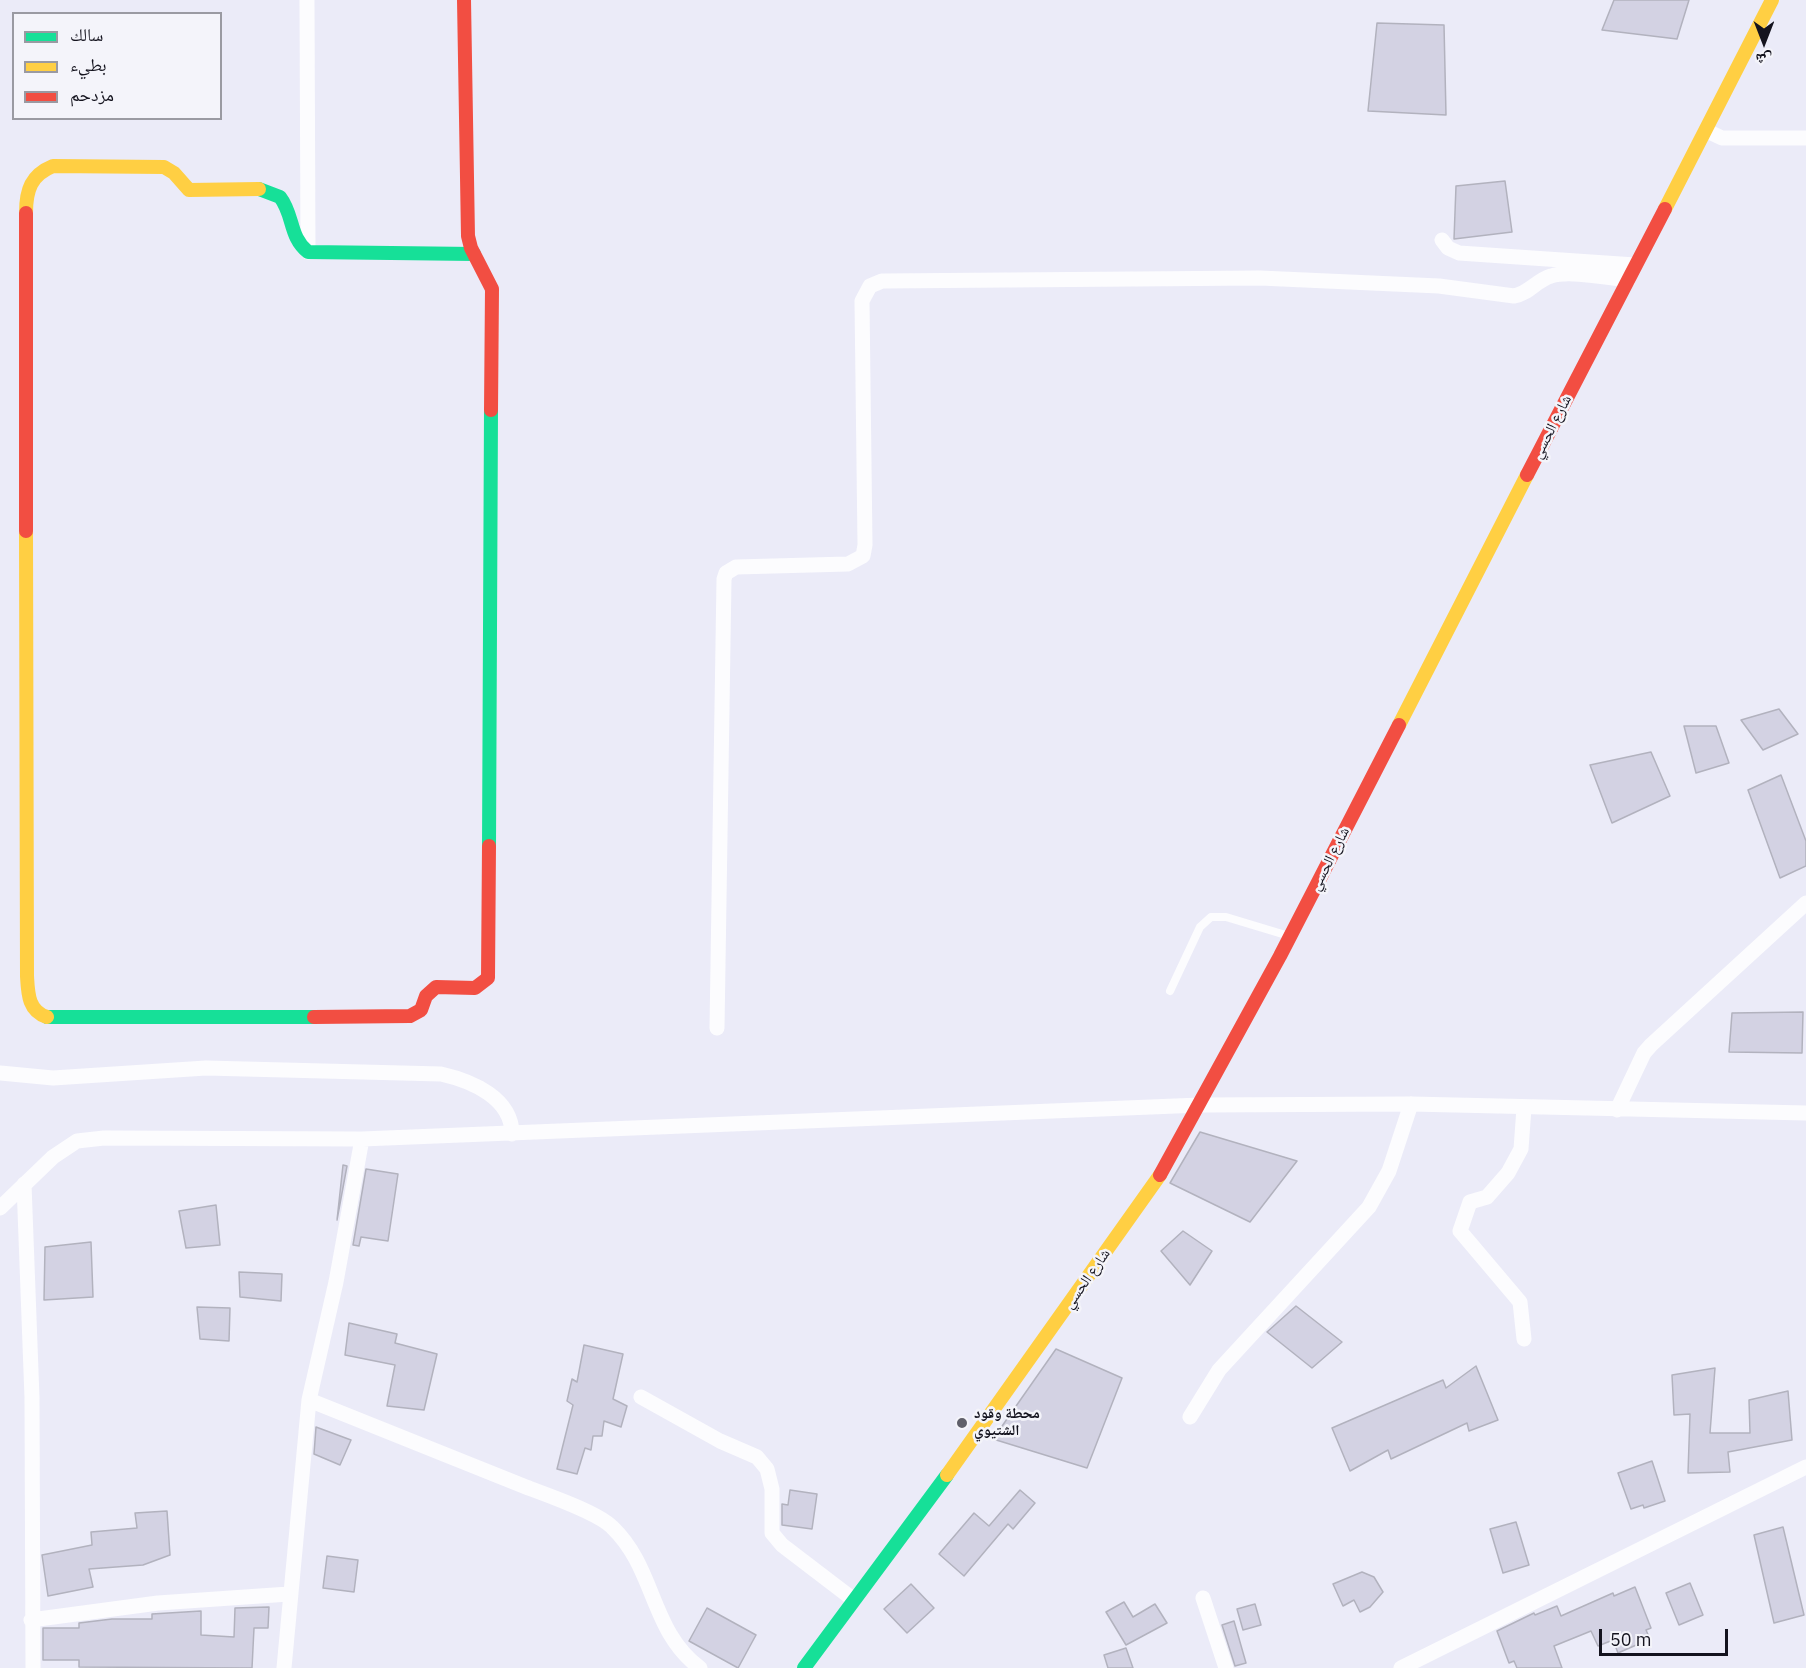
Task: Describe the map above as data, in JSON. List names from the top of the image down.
{
  "streets": {
    "street": ["شارع الحسي"]
  },
  "places": ["محطة وقود الشتيوي"],
  "legend": ["سالك", "بطيء", "مزدحم"],
  "scale_bar": "50 m",
  "north": "bottom"
}
